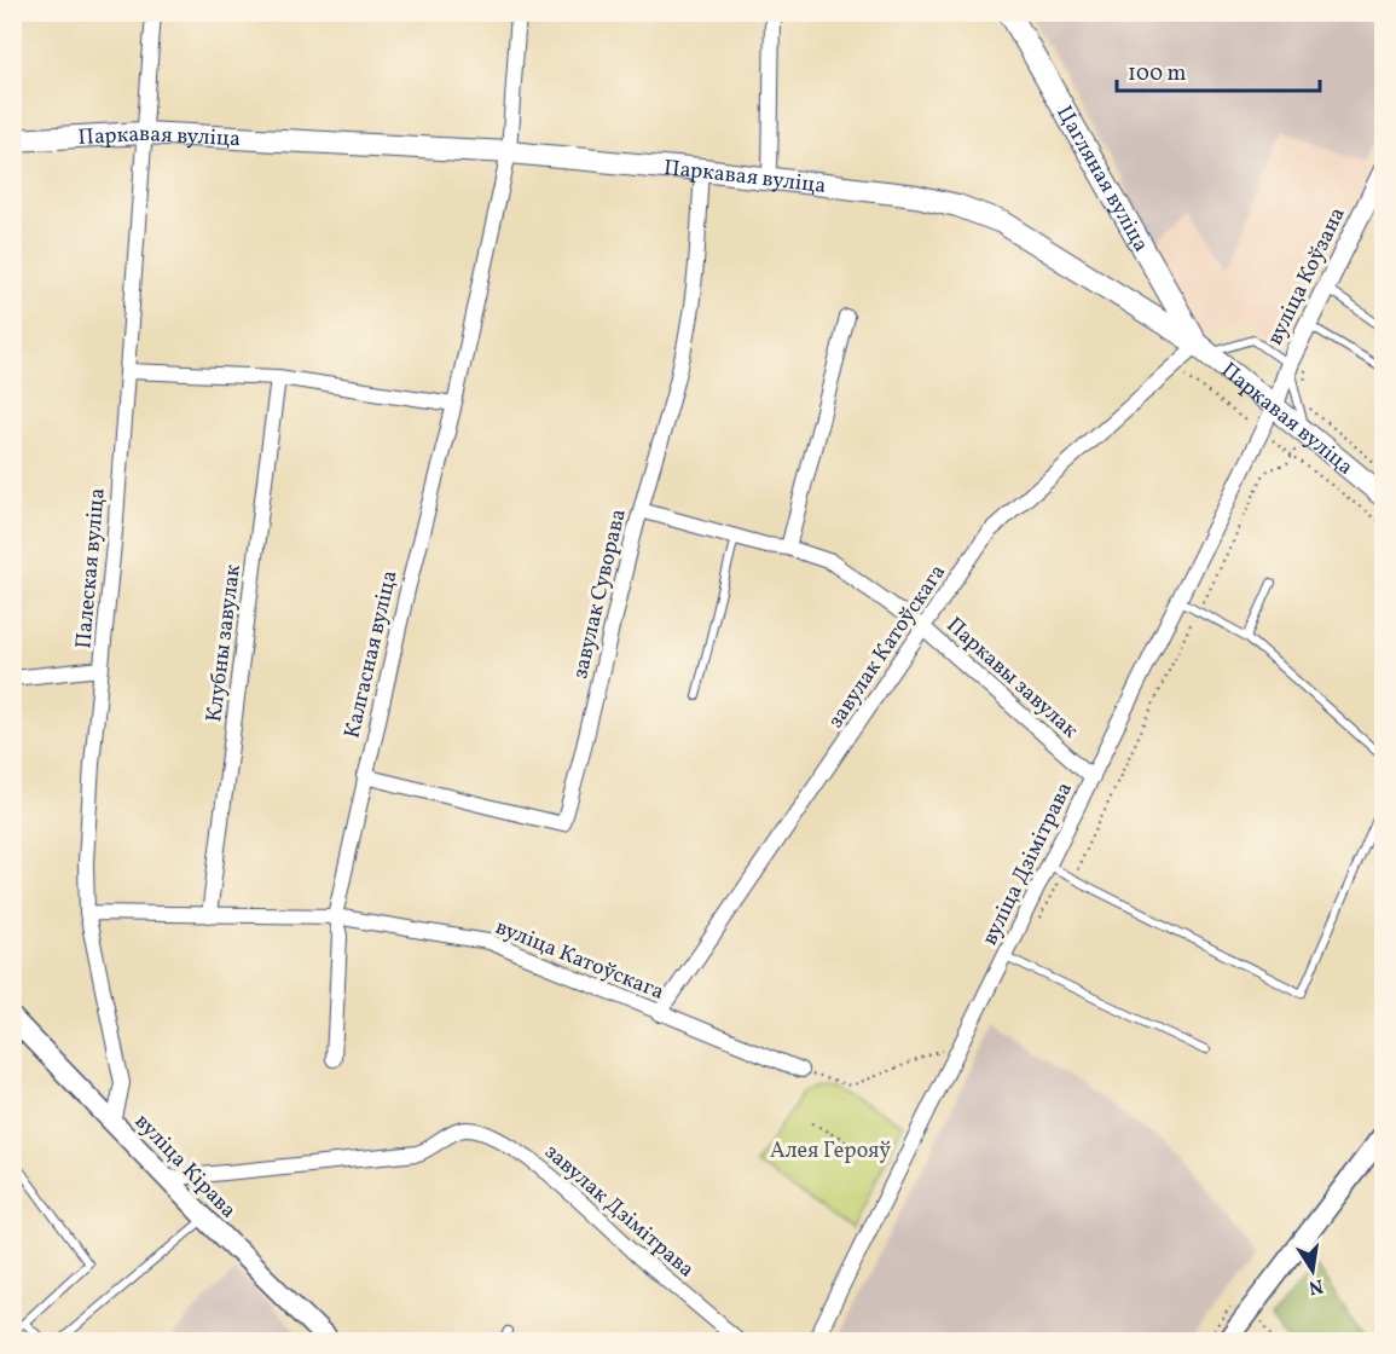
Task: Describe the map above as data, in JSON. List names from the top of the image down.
{
  "streets": {
    "main road": ["Паркавая вуліца", "Цагляная вуліца", "вуліца Кірава"],
    "street": [
      "вуліца Коўзана",
      "Палеская вуліца",
      "завулак Суворава",
      "Клубны завулак",
      "завулак Катоўскага",
      "Калгасная вуліца",
      "Паркавы завулак",
      "вуліца Дзімітрава",
      "вуліца Катоўскага",
      "завулак Дзімітрава"
    ]
  },
  "crossings": [
    ["Паркавая вуліца", "Цагляная вуліца"],
    ["Паркавая вуліца", "вуліца Коўзана"],
    ["Паркавая вуліца", "Палеская вуліца"],
    ["Паркавая вуліца", "завулак Суворава"],
    ["Паркавая вуліца", "завулак Катоўскага"],
    ["Паркавая вуліца", "Калгасная вуліца"],
    ["Паркавая вуліца", "вуліца Дзімітрава"],
    ["Цагляная вуліца", "завулак Катоўскага"],
    ["вуліца Коўзана", "вуліца Дзімітрава"],
    ["Палеская вуліца", "вуліца Катоўскага"],
    ["Палеская вуліца", "вуліца Кірава"],
    ["завулак Суворава", "Калгасная вуліца"],
    ["завулак Суворава", "Паркавы завулак"],
    ["Клубны завулак", "вуліца Катоўскага"],
    ["завулак Катоўскага", "Паркавы завулак"],
    ["завулак Катоўскага", "вуліца Катоўскага"],
    ["Калгасная вуліца", "вуліца Катоўскага"],
    ["Паркавы завулак", "вуліца Дзімітрава"],
    ["вуліца Кірава", "завулак Дзімітрава"]
  ],
  "parks": ["Алея Герояў"],
  "scale_bar": "100 m",
  "north": "bottom"
}
